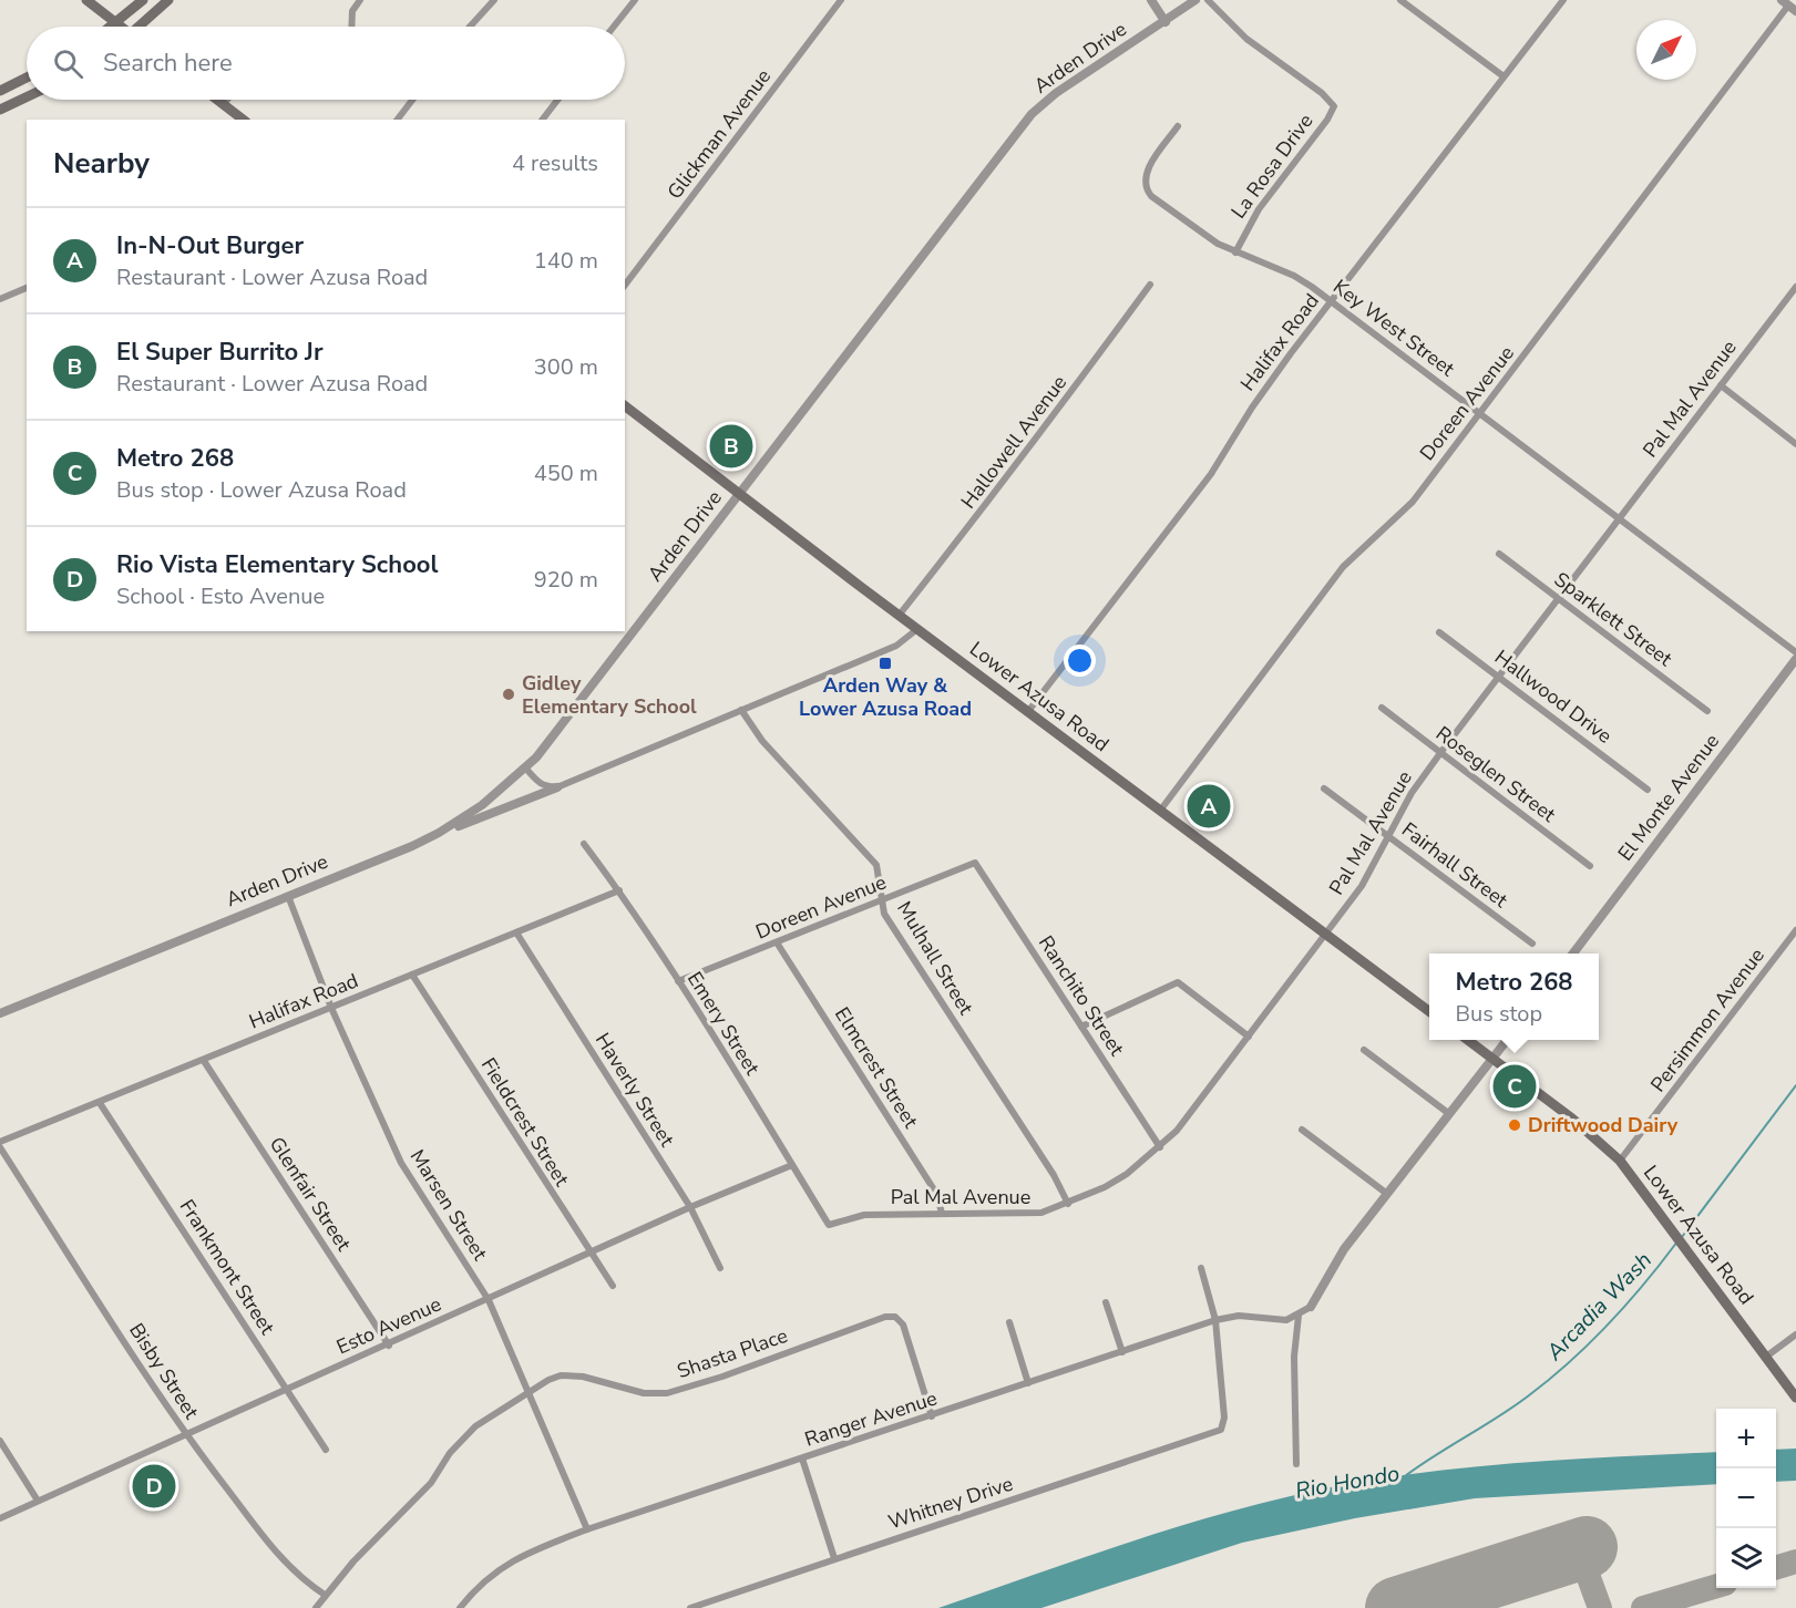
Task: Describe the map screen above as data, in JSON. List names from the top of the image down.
{
  "streets": {
    "main road": ["Lower Azusa Road"],
    "street": [
      "Arden Drive",
      "Glickman Avenue",
      "La Rosa Drive",
      "Key West Street",
      "Halifax Road",
      "Pal Mal Avenue",
      "Doreen Avenue",
      "Hallowell Avenue",
      "Sparklett Street",
      "Hallwood Drive",
      "Roseglen Street",
      "El Monte Avenue",
      "Fairhall Street",
      "Mulhall Street",
      "Ranchito Street",
      "Persimmon Avenue",
      "Emery Street",
      "Elmcrest Street",
      "Haverly Street",
      "Fieldcrest Street",
      "Glenfair Street",
      "Marsen Street",
      "Frankmont Street",
      "Esto Avenue",
      "Shasta Place",
      "Bisby Street",
      "Ranger Avenue",
      "Whitney Drive"
    ]
  },
  "crossings": [
    ["Arden Drive", "Lower Azusa Road"],
    ["Arden Drive", "Marsen Street"],
    ["La Rosa Drive", "Key West Street"],
    ["Key West Street", "Halifax Road"],
    ["Key West Street", "Pal Mal Avenue"],
    ["Key West Street", "Doreen Avenue"],
    ["Halifax Road", "Lower Azusa Road"],
    ["Halifax Road", "Emery Street"],
    ["Halifax Road", "Haverly Street"],
    ["Halifax Road", "Fieldcrest Street"],
    ["Halifax Road", "Glenfair Street"],
    ["Halifax Road", "Marsen Street"],
    ["Halifax Road", "Frankmont Street"],
    ["Halifax Road", "Bisby Street"],
    ["Pal Mal Avenue", "Sparklett Street"],
    ["Pal Mal Avenue", "Lower Azusa Road"],
    ["Pal Mal Avenue", "Hallwood Drive"],
    ["Pal Mal Avenue", "Roseglen Street"],
    ["Pal Mal Avenue", "Fairhall Street"],
    ["Pal Mal Avenue", "Mulhall Street"],
    ["Pal Mal Avenue", "Ranchito Street"],
    ["Pal Mal Avenue", "Emery Street"],
    ["Pal Mal Avenue", "Elmcrest Street"],
    ["Doreen Avenue", "Lower Azusa Road"],
    ["Doreen Avenue", "Mulhall Street"],
    ["Doreen Avenue", "Ranchito Street"],
    ["Doreen Avenue", "Emery Street"],
    ["Doreen Avenue", "Elmcrest Street"],
    ["Hallowell Avenue", "Lower Azusa Road"],
    ["Lower Azusa Road", "Persimmon Avenue"],
    ["Emery Street", "Esto Avenue"],
    ["Haverly Street", "Esto Avenue"],
    ["Fieldcrest Street", "Esto Avenue"],
    ["Glenfair Street", "Esto Avenue"],
    ["Marsen Street", "Esto Avenue"],
    ["Marsen Street", "Shasta Place"],
    ["Marsen Street", "Ranger Avenue"],
    ["Frankmont Street", "Esto Avenue"],
    ["Esto Avenue", "Bisby Street"],
    ["Shasta Place", "Bisby Street"],
    ["Shasta Place", "Ranger Avenue"],
    ["Ranger Avenue", "Whitney Drive"]
  ],
  "water": ["Arcadia Wash", "Rio Hondo"],
  "places": {
    "transit": ["Arden Way & Lower Azusa Road"],
    "other": ["Gidley Elementary School", "Driftwood Dairy"]
  },
  "north": "top right",
  "page": {
    "search": "Search here",
    "heading": ["Nearby", "4 results"],
    "list": [
      {
        "mark": "A",
        "name": "In-N-Out Burger",
        "note": "Restaurant · Lower Azusa Road",
        "value": "140 m"
      },
      {
        "mark": "B",
        "name": "El Super Burrito Jr",
        "note": "Restaurant · Lower Azusa Road",
        "value": "300 m"
      },
      {
        "mark": "C",
        "name": "Metro 268",
        "note": "Bus stop · Lower Azusa Road",
        "value": "450 m"
      },
      {
        "mark": "D",
        "name": "Rio Vista Elementary School",
        "note": "School · Esto Avenue",
        "value": "920 m"
      }
    ],
    "pins": [
      "B",
      "A",
      "C",
      "D"
    ],
    "popup": ["Metro 268", "Bus stop"],
    "map_buttons": ["+", "−"]
  }
}
